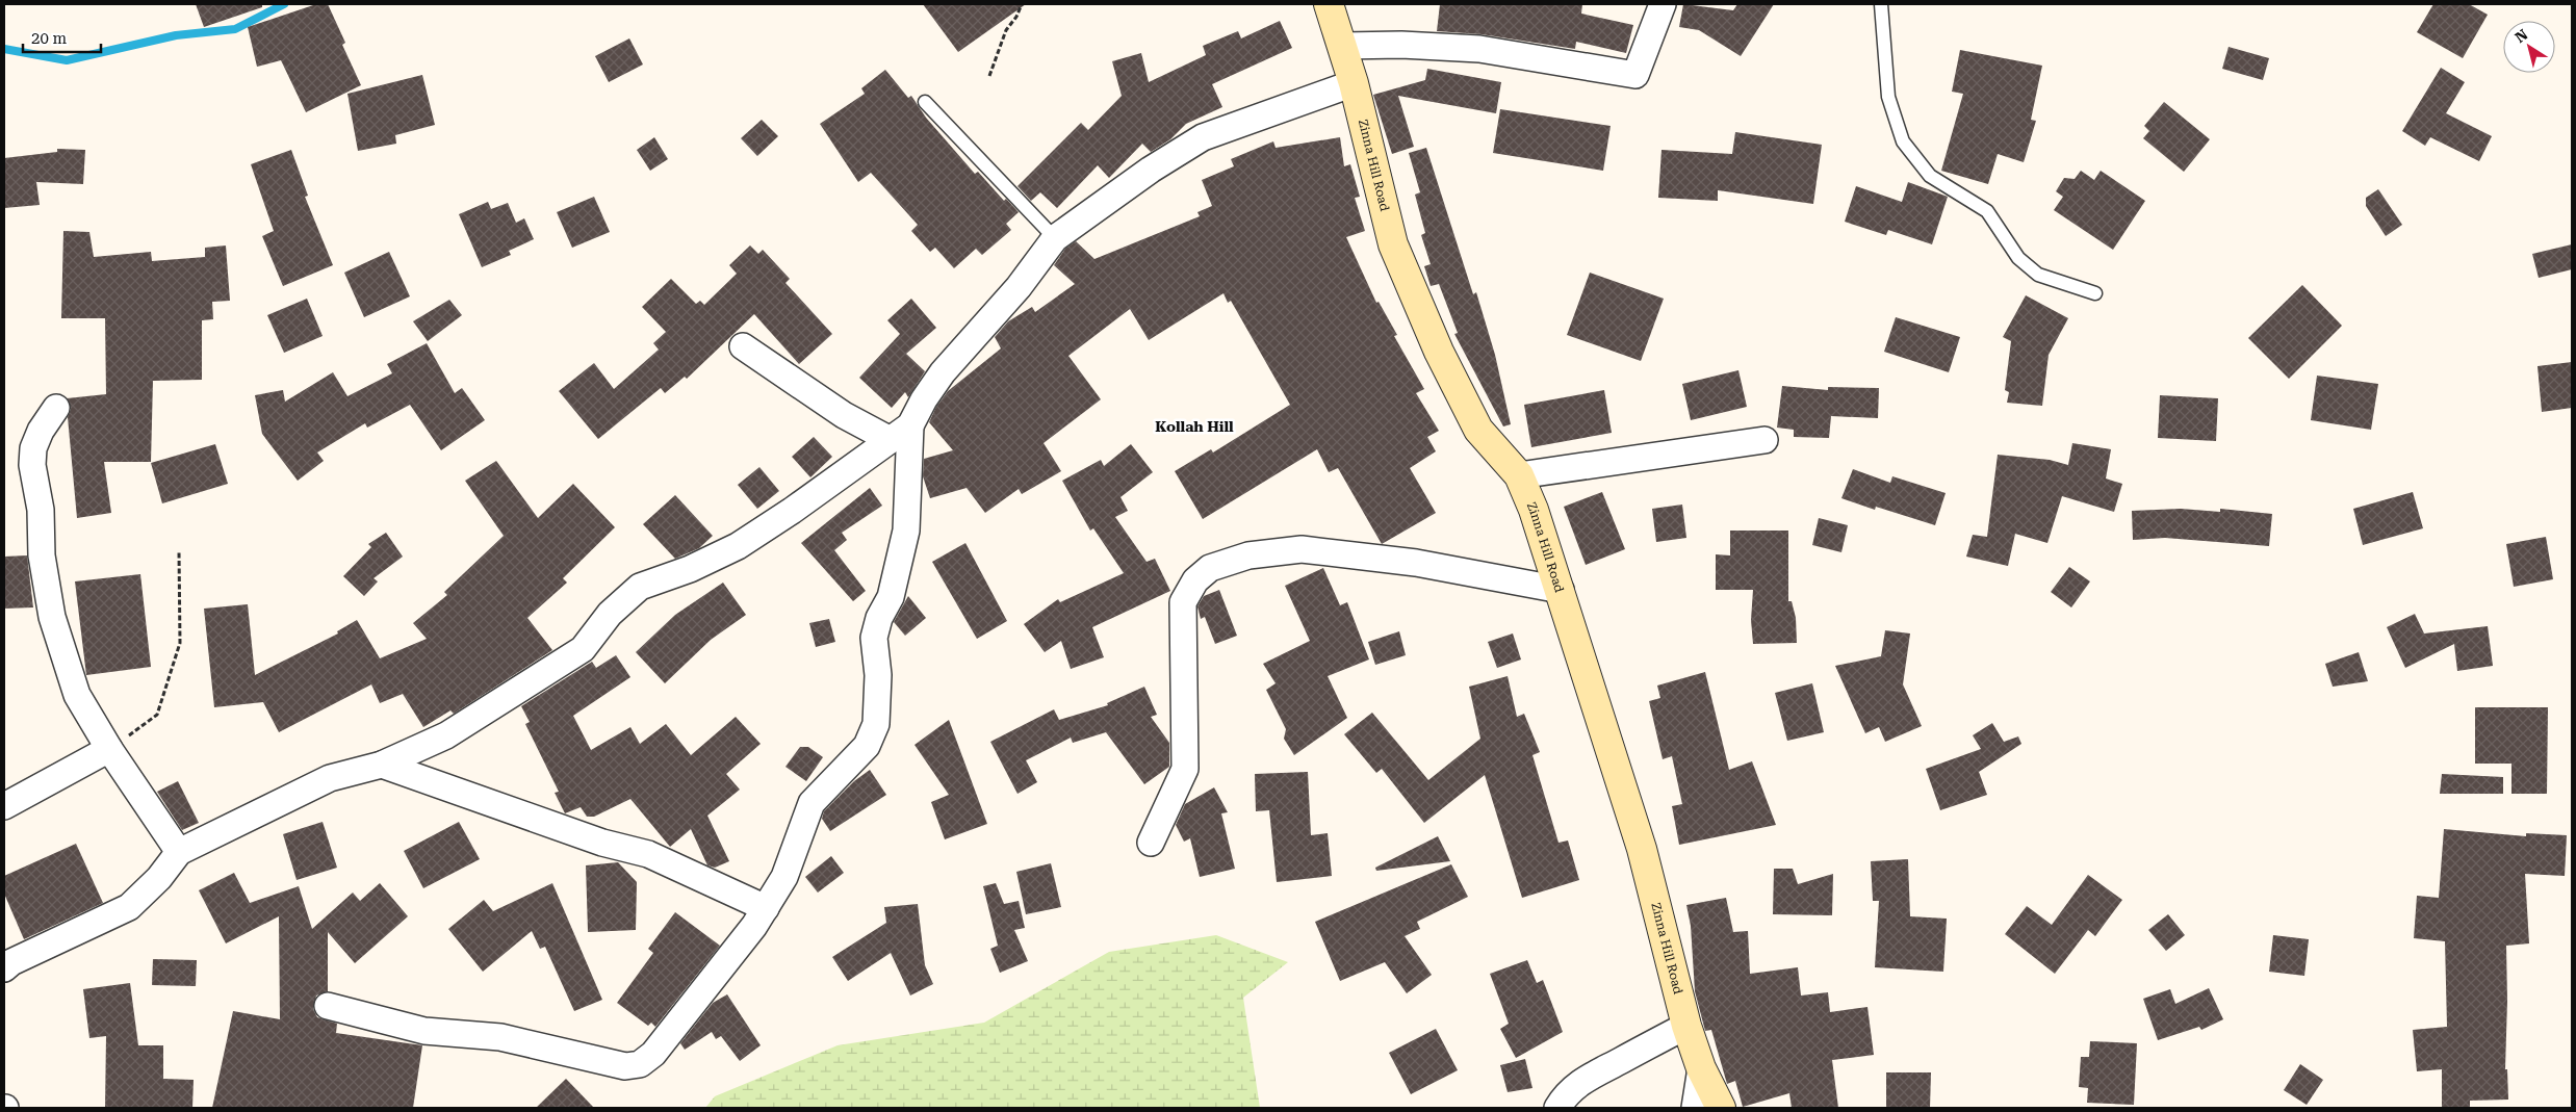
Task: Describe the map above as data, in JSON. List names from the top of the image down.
{
  "streets": {
    "street": ["Zinna Hill Road"]
  },
  "districts": ["Kollah Hill"],
  "scale_bar": "20 m",
  "north": "top left"
}
